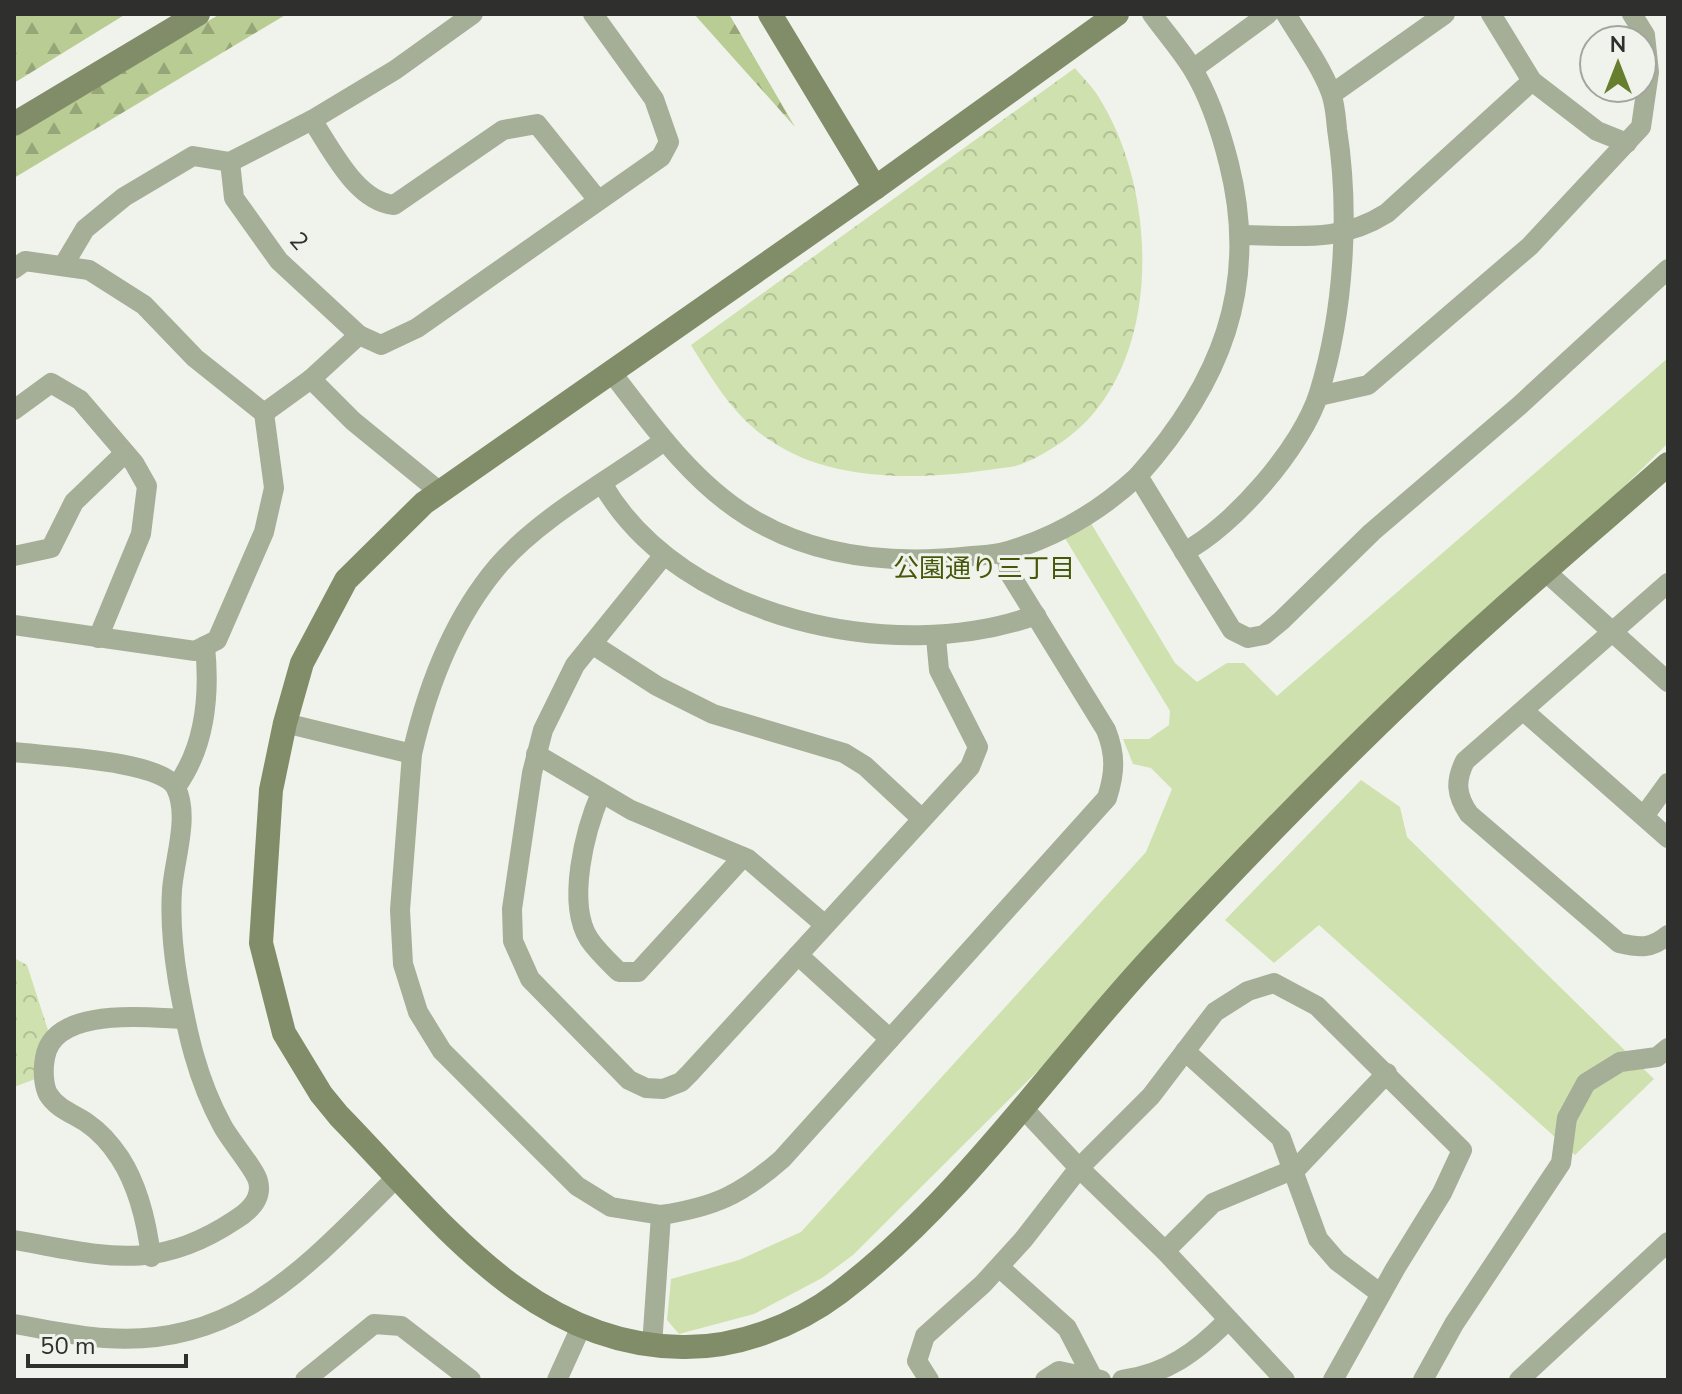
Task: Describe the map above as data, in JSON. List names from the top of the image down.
{
  "streets": {
    "street": ["2"]
  },
  "districts": ["公園通り三丁目"],
  "scale_bar": "50 m",
  "north": "top"
}
